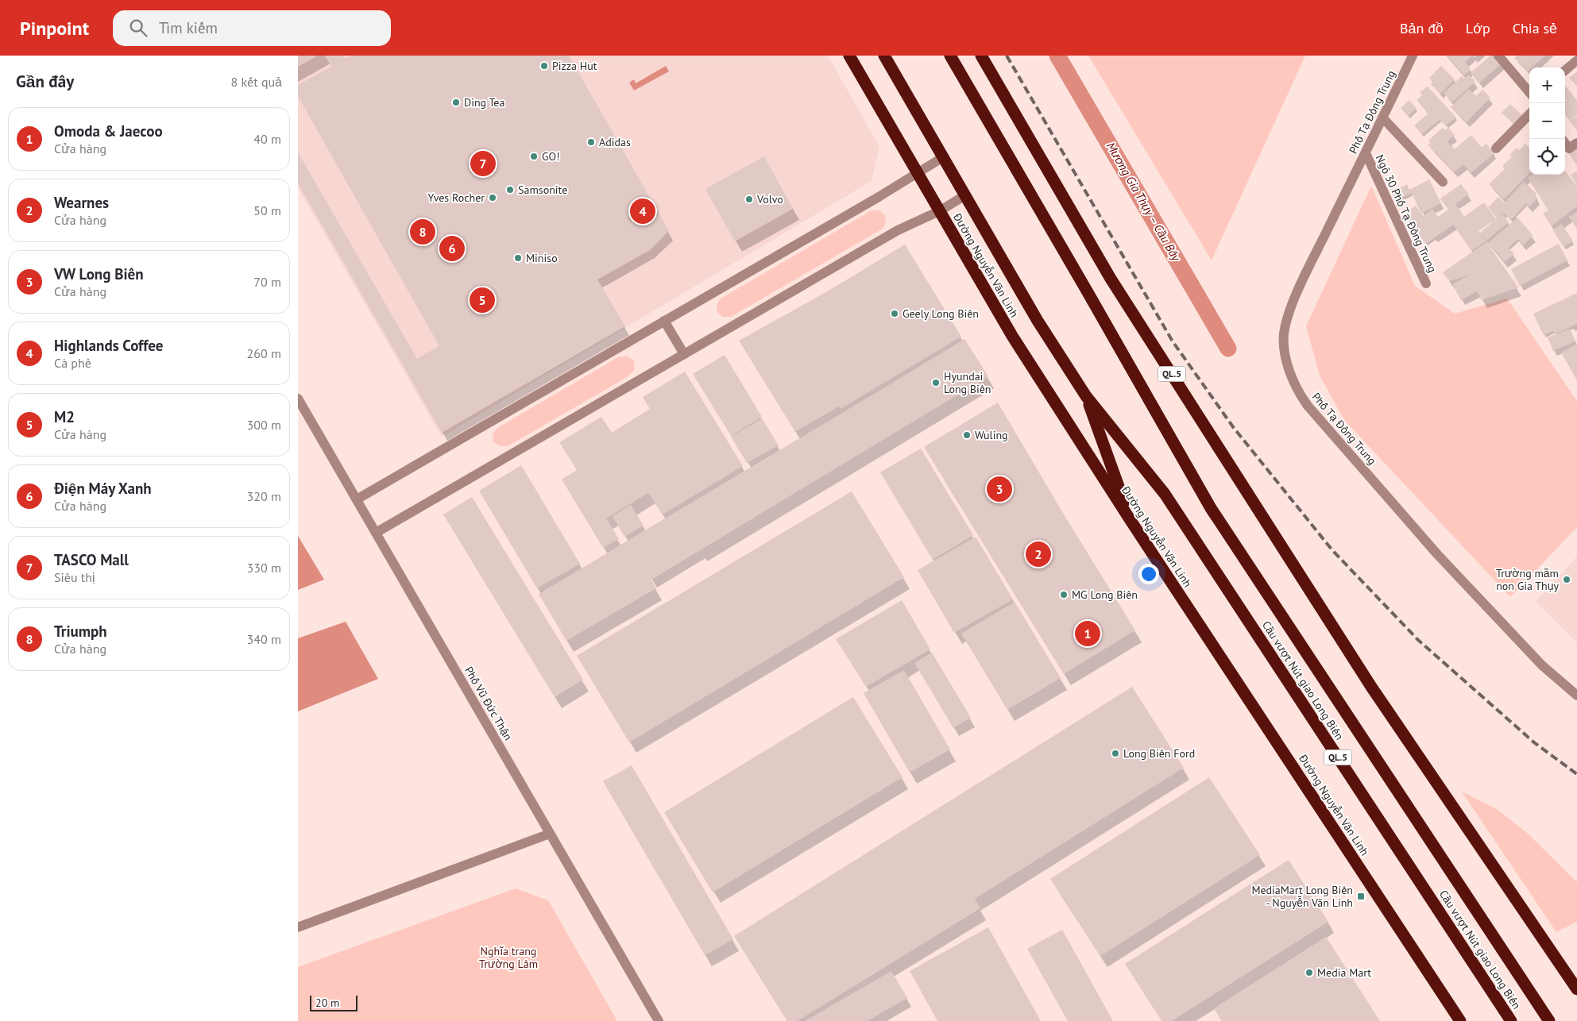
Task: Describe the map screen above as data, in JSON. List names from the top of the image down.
{
  "streets": {
    "highway": ["Đường Nguyễn Văn Linh", "QL.5", "Cầu vượt Nút giao Long Biên"],
    "street": ["Phố Tạ Đông Trung", "Ngõ 30 Phố Tạ Đông Trung", "Phố Vũ Đức Thận"]
  },
  "crossings": [
    ["Phố Tạ Đông Trung", "Ngõ 30 Phố Tạ Đông Trung"],
    ["Đường Nguyễn Văn Linh", "Cầu vượt Nút giao Long Biên"]
  ],
  "water": ["Mương Gia Thụy – Cầu Bây"],
  "parks": ["Nghĩa trang Trường Lâm"],
  "places": {
    "other": [
      "Pizza Hut",
      "Ding Tea",
      "Adidas",
      "GO!",
      "Samsonite",
      "Yves Rocher",
      "Volvo",
      "Miniso",
      "Geely Long Biên",
      "Hyundai Long Biên",
      "Wuling",
      "Trường mầm non Gia Thụy",
      "MG Long Biên",
      "Long Biên Ford",
      "Media Mart"
    ],
    "transit": ["MediaMart Long Biên - Nguyễn Văn Linh"]
  },
  "scale_bar": "20 m",
  "page": {
    "header": "Pinpoint",
    "search": "Tìm kiếm",
    "nav": ["Bản đồ", "Lớp", "Chia sẻ"],
    "heading": ["Gần đây", "8 kết quả"],
    "map_buttons": ["+", "−"],
    "list": [
      {
        "mark": "1",
        "name": "Omoda & Jaecoo",
        "note": "Cửa hàng",
        "value": "40 m"
      },
      {
        "mark": "2",
        "name": "Wearnes",
        "note": "Cửa hàng",
        "value": "50 m"
      },
      {
        "mark": "3",
        "name": "VW Long Biên",
        "note": "Cửa hàng",
        "value": "70 m"
      },
      {
        "mark": "4",
        "name": "Highlands Coffee",
        "note": "Cà phê",
        "value": "260 m"
      },
      {
        "mark": "5",
        "name": "M2",
        "note": "Cửa hàng",
        "value": "300 m"
      },
      {
        "mark": "6",
        "name": "Điện Máy Xanh",
        "note": "Cửa hàng",
        "value": "320 m"
      },
      {
        "mark": "7",
        "name": "TASCO Mall",
        "note": "Siêu thị",
        "value": "330 m"
      },
      {
        "mark": "8",
        "name": "Triumph",
        "note": "Cửa hàng",
        "value": "340 m"
      }
    ],
    "pins": [
      "7",
      "4",
      "8",
      "6",
      "5",
      "3",
      "2",
      "1"
    ],
    "scale": "20 m"
  }
}
